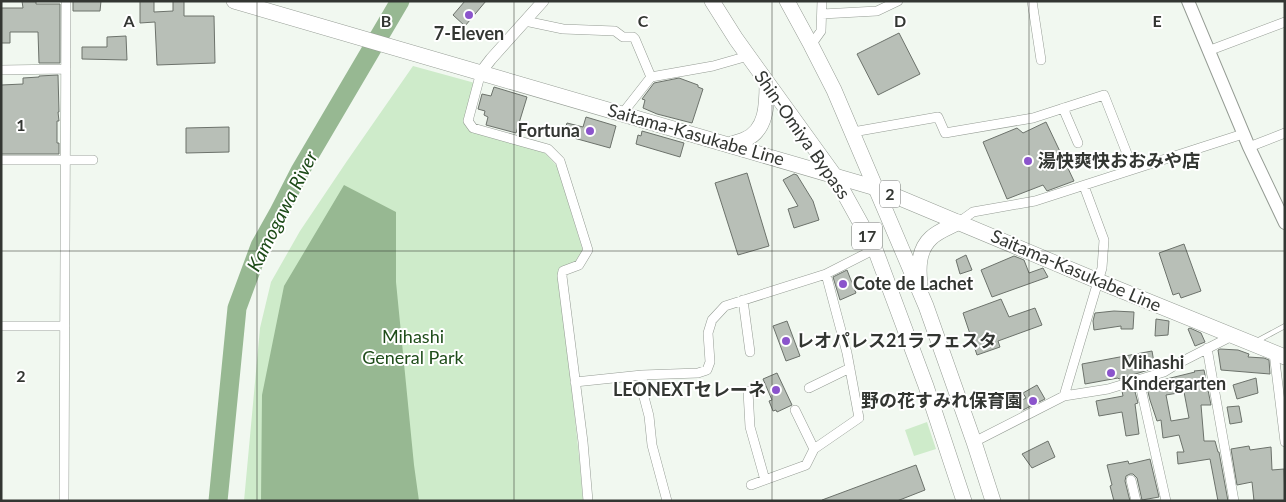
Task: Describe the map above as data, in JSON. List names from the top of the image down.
{
  "streets": {
    "main road": [
      "Saitama-Kasukabe Line",
      "Shin-Omiya Bypass",
      "2",
      "17"
    ]
  },
  "crossings": [
    ["Saitama-Kasukabe Line", "Shin-Omiya Bypass"]
  ],
  "water": ["Kamogawa River"],
  "parks": ["Mihashi General Park"],
  "places": [
    "7-Eleven",
    "Fortuna",
    "湯快爽快おおみや店",
    "Cote de Lachet",
    "レオパレス21ラフェスタ",
    "Mihashi Kindergarten",
    "LEONEXTセレーネ",
    "野の花すみれ保育園"
  ],
  "grid": {
    "columns": [
      "A",
      "B",
      "C",
      "D",
      "E"
    ],
    "rows": ["1", "2"]
  }
}
